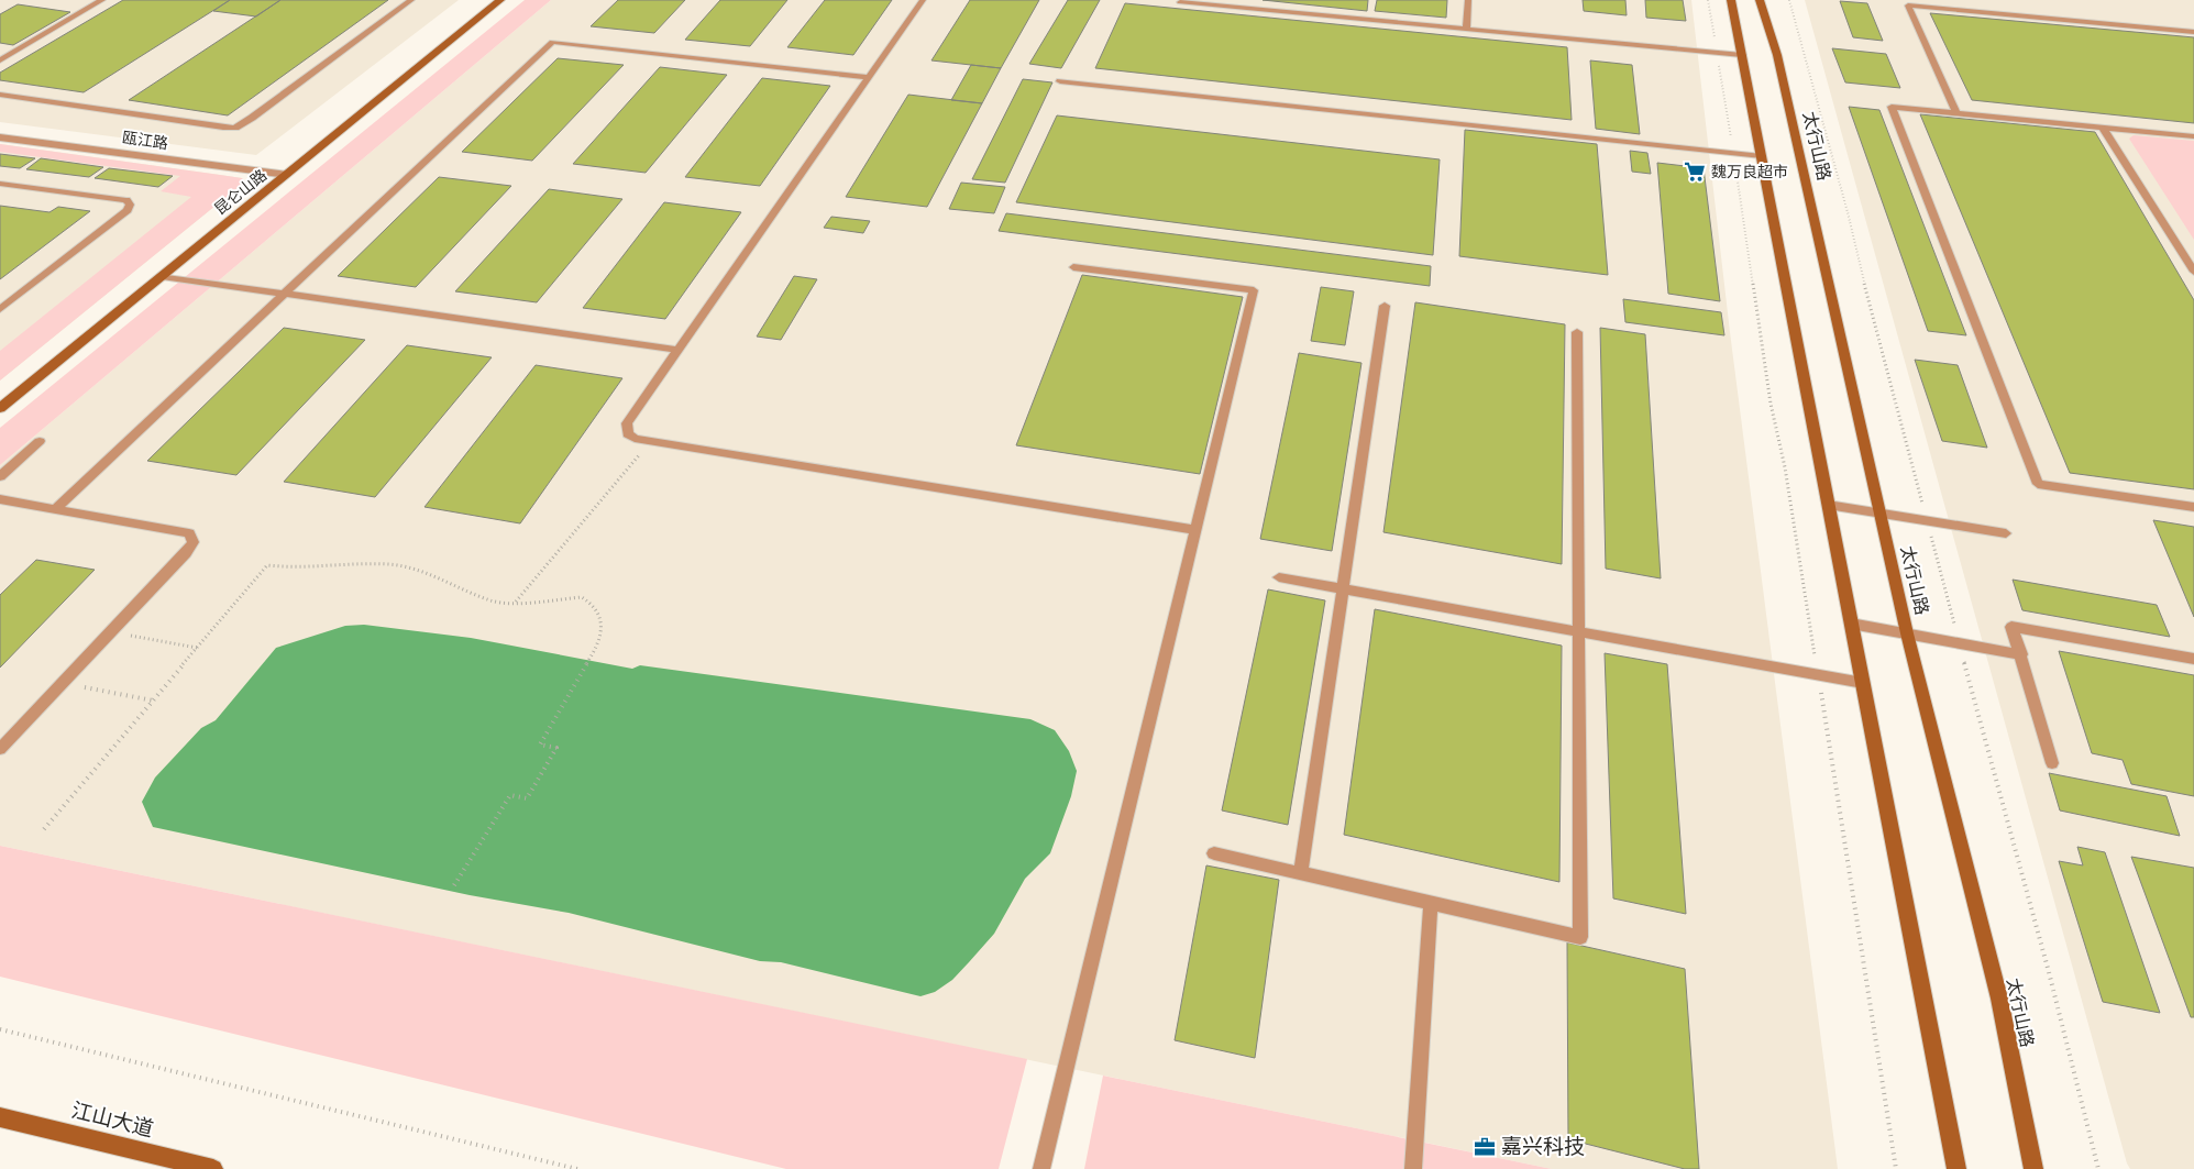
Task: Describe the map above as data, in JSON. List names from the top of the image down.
{
  "streets": {
    "street": [
      "瓯江路",
      "太行山路",
      "昆仑山路",
      "江山大道"
    ]
  },
  "crossings": [
    ["瓯江路", "昆仑山路"]
  ],
  "places": {
    "supermarket": ["魏万良超市"],
    "office": ["嘉兴科技"]
  }
}
